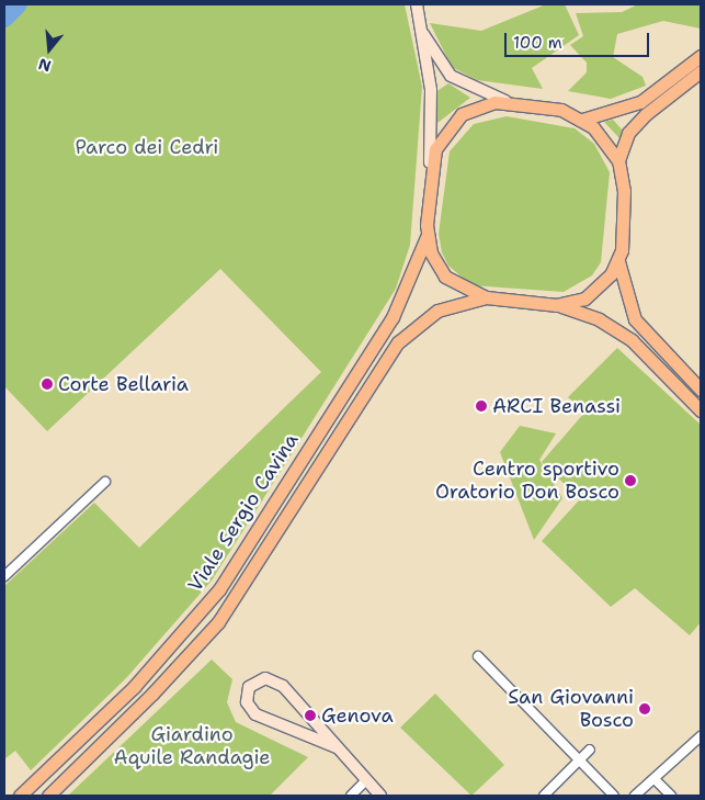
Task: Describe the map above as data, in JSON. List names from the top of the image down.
{
  "streets": {
    "main road": ["Viale Sergio Cavina"]
  },
  "parks": ["Parco dei Cedri", "Giardino Aquile Randagie"],
  "places": [
    "Corte Bellaria",
    "ARCI Benassi",
    "Centro sportivo Oratorio Don Bosco",
    "San Giovanni Bosco",
    "Genova"
  ],
  "scale_bar": "100 m",
  "north": "bottom"
}
